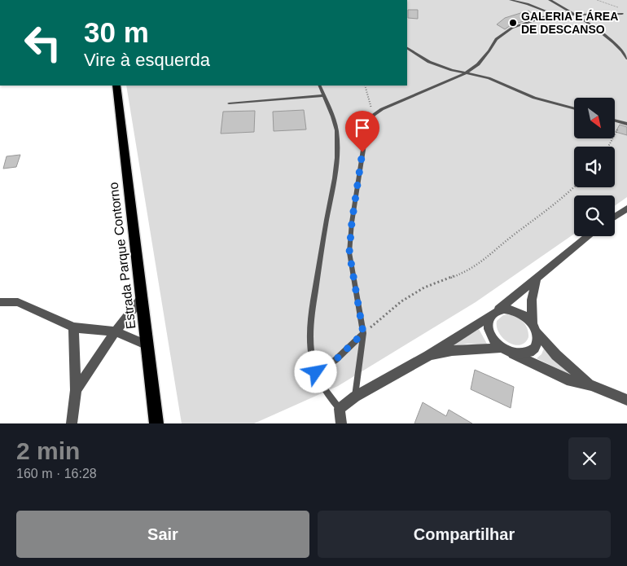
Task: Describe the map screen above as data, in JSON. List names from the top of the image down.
{
  "streets": {
    "main road": ["Estrada Parque Contorno"]
  },
  "places": ["GALERIA E ÁREA DE DESCANSO"],
  "north": "bottom right",
  "page": {
    "turn": ["30 m", "Vire à esquerda"],
    "heading": ["2 min", "160 m · 16:28"],
    "buttons": ["Sair", "Compartilhar"]
  }
}
